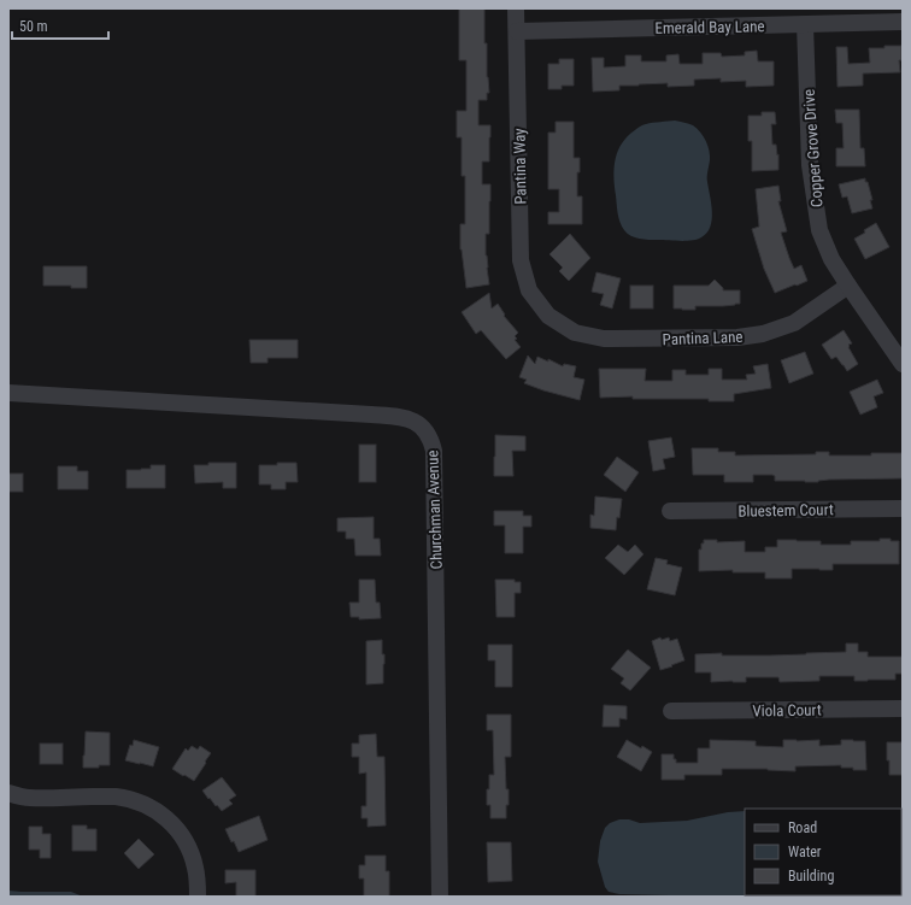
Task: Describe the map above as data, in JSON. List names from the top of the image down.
{
  "streets": {
    "street": [
      "Emerald Bay Lane",
      "Copper Grove Drive",
      "Pantina Way",
      "Pantina Lane",
      "Churchman Avenue",
      "Bluestem Court",
      "Viola Court"
    ]
  },
  "crossings": [
    ["Emerald Bay Lane", "Copper Grove Drive"],
    ["Emerald Bay Lane", "Pantina Way"],
    ["Copper Grove Drive", "Pantina Lane"],
    ["Pantina Way", "Pantina Lane"]
  ],
  "legend": ["Road", "Water", "Building"],
  "scale_bar": "50 m"
}
